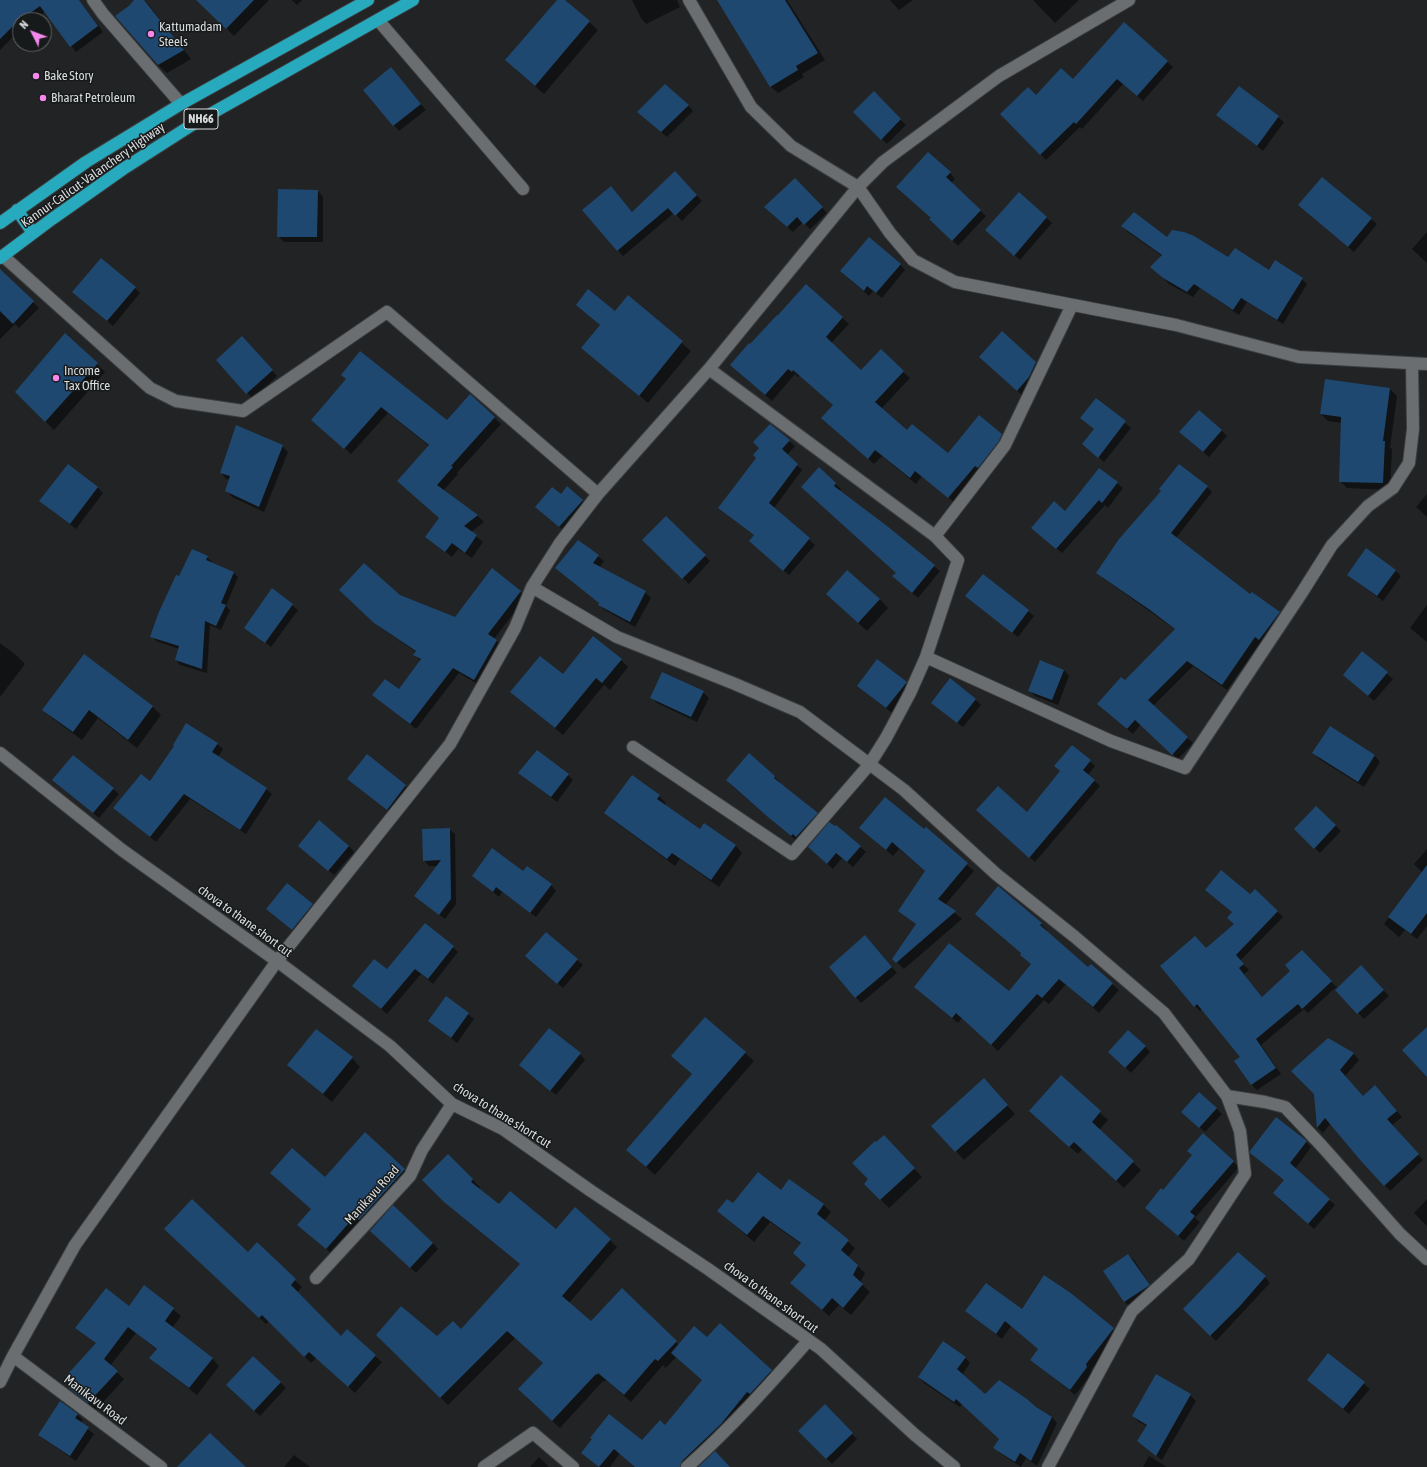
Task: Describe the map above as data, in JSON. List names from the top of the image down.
{
  "streets": {
    "highway": ["NH66", "Kannur-Calicut-Valanchery Highway"],
    "street": ["chova to thane short cut", "Manikavu Road"]
  },
  "crossings": [
    ["chova to thane short cut", "Manikavu Road"]
  ],
  "places": [
    "Kattumadam Steels",
    "Bake Story",
    "Bharat Petroleum",
    "Income Tax Office"
  ],
  "north": "top left"
}
